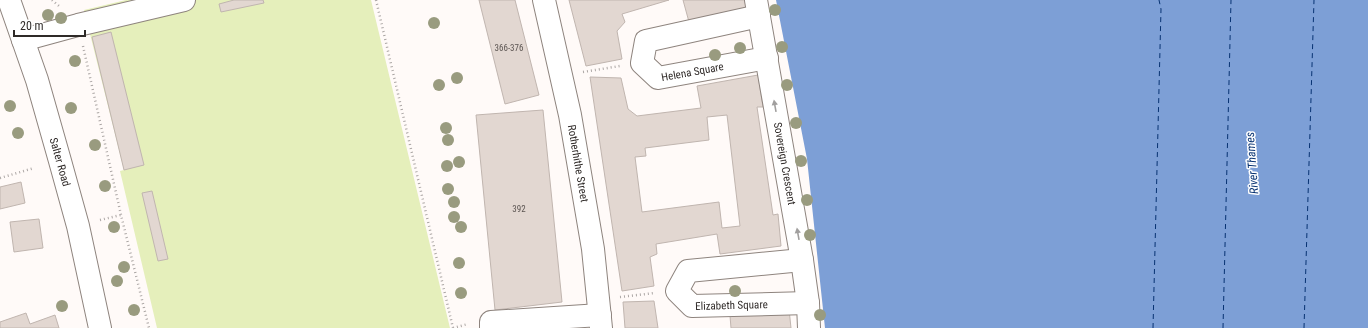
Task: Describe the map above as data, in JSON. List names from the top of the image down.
{
  "streets": {
    "street": [
      "Helena Square",
      "Salter Road",
      "Rotherhithe Street",
      "Sovereign Crescent",
      "Elizabeth Square"
    ]
  },
  "crossings": [
    ["Helena Square", "Sovereign Crescent"],
    ["Sovereign Crescent", "Elizabeth Square"]
  ],
  "one_way": ["Sovereign Crescent"],
  "water": ["River Thames"],
  "house_numbers": ["366-376", "392"],
  "scale_bar": "20 m"
}
